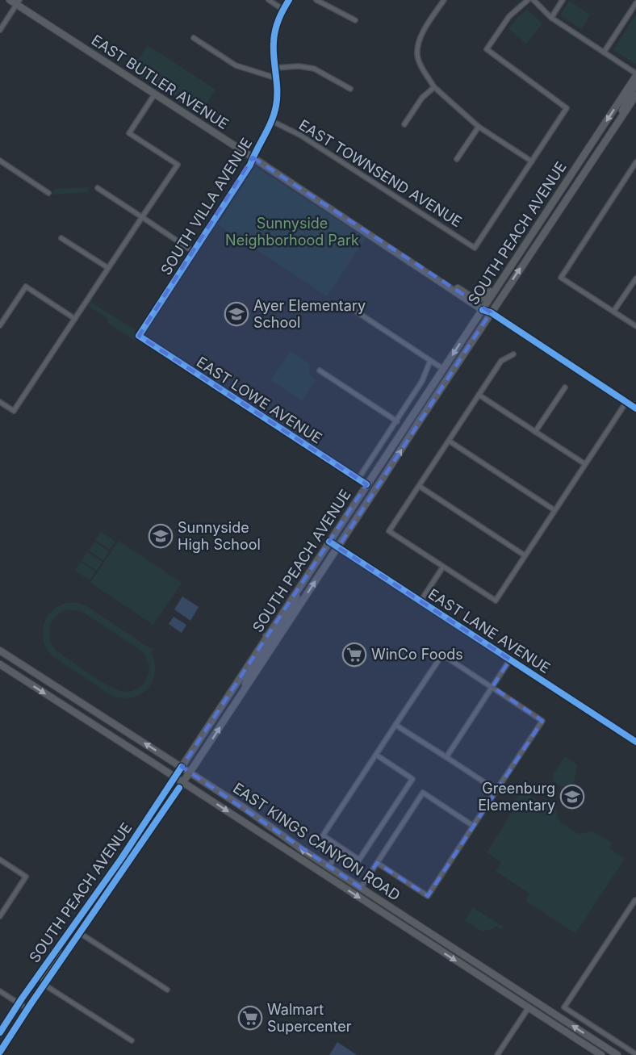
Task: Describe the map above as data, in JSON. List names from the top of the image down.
{
  "streets": {
    "main road": [
      "EAST BUTLER AVENUE",
      "SOUTH PEACH AVENUE",
      "EAST LANE AVENUE",
      "EAST KINGS CANYON ROAD"
    ],
    "street": ["EAST TOWNSEND AVENUE", "SOUTH VILLA AVENUE", "EAST LOWE AVENUE"]
  },
  "crossings": [
    ["EAST BUTLER AVENUE", "SOUTH VILLA AVENUE"],
    ["EAST BUTLER AVENUE", "SOUTH PEACH AVENUE"],
    ["EAST TOWNSEND AVENUE", "SOUTH VILLA AVENUE"],
    ["SOUTH VILLA AVENUE", "EAST LOWE AVENUE"],
    ["SOUTH PEACH AVENUE", "EAST LOWE AVENUE"],
    ["SOUTH PEACH AVENUE", "EAST LANE AVENUE"],
    ["SOUTH PEACH AVENUE", "EAST KINGS CANYON ROAD"]
  ],
  "parks": ["Sunnyside Neighborhood Park"],
  "places": {
    "school or university": ["Ayer Elementary School", "Sunnyside High School", "Greenburg Elementary"],
    "supermarket": ["WinCo Foods", "Walmart Supercenter"]
  }
}
